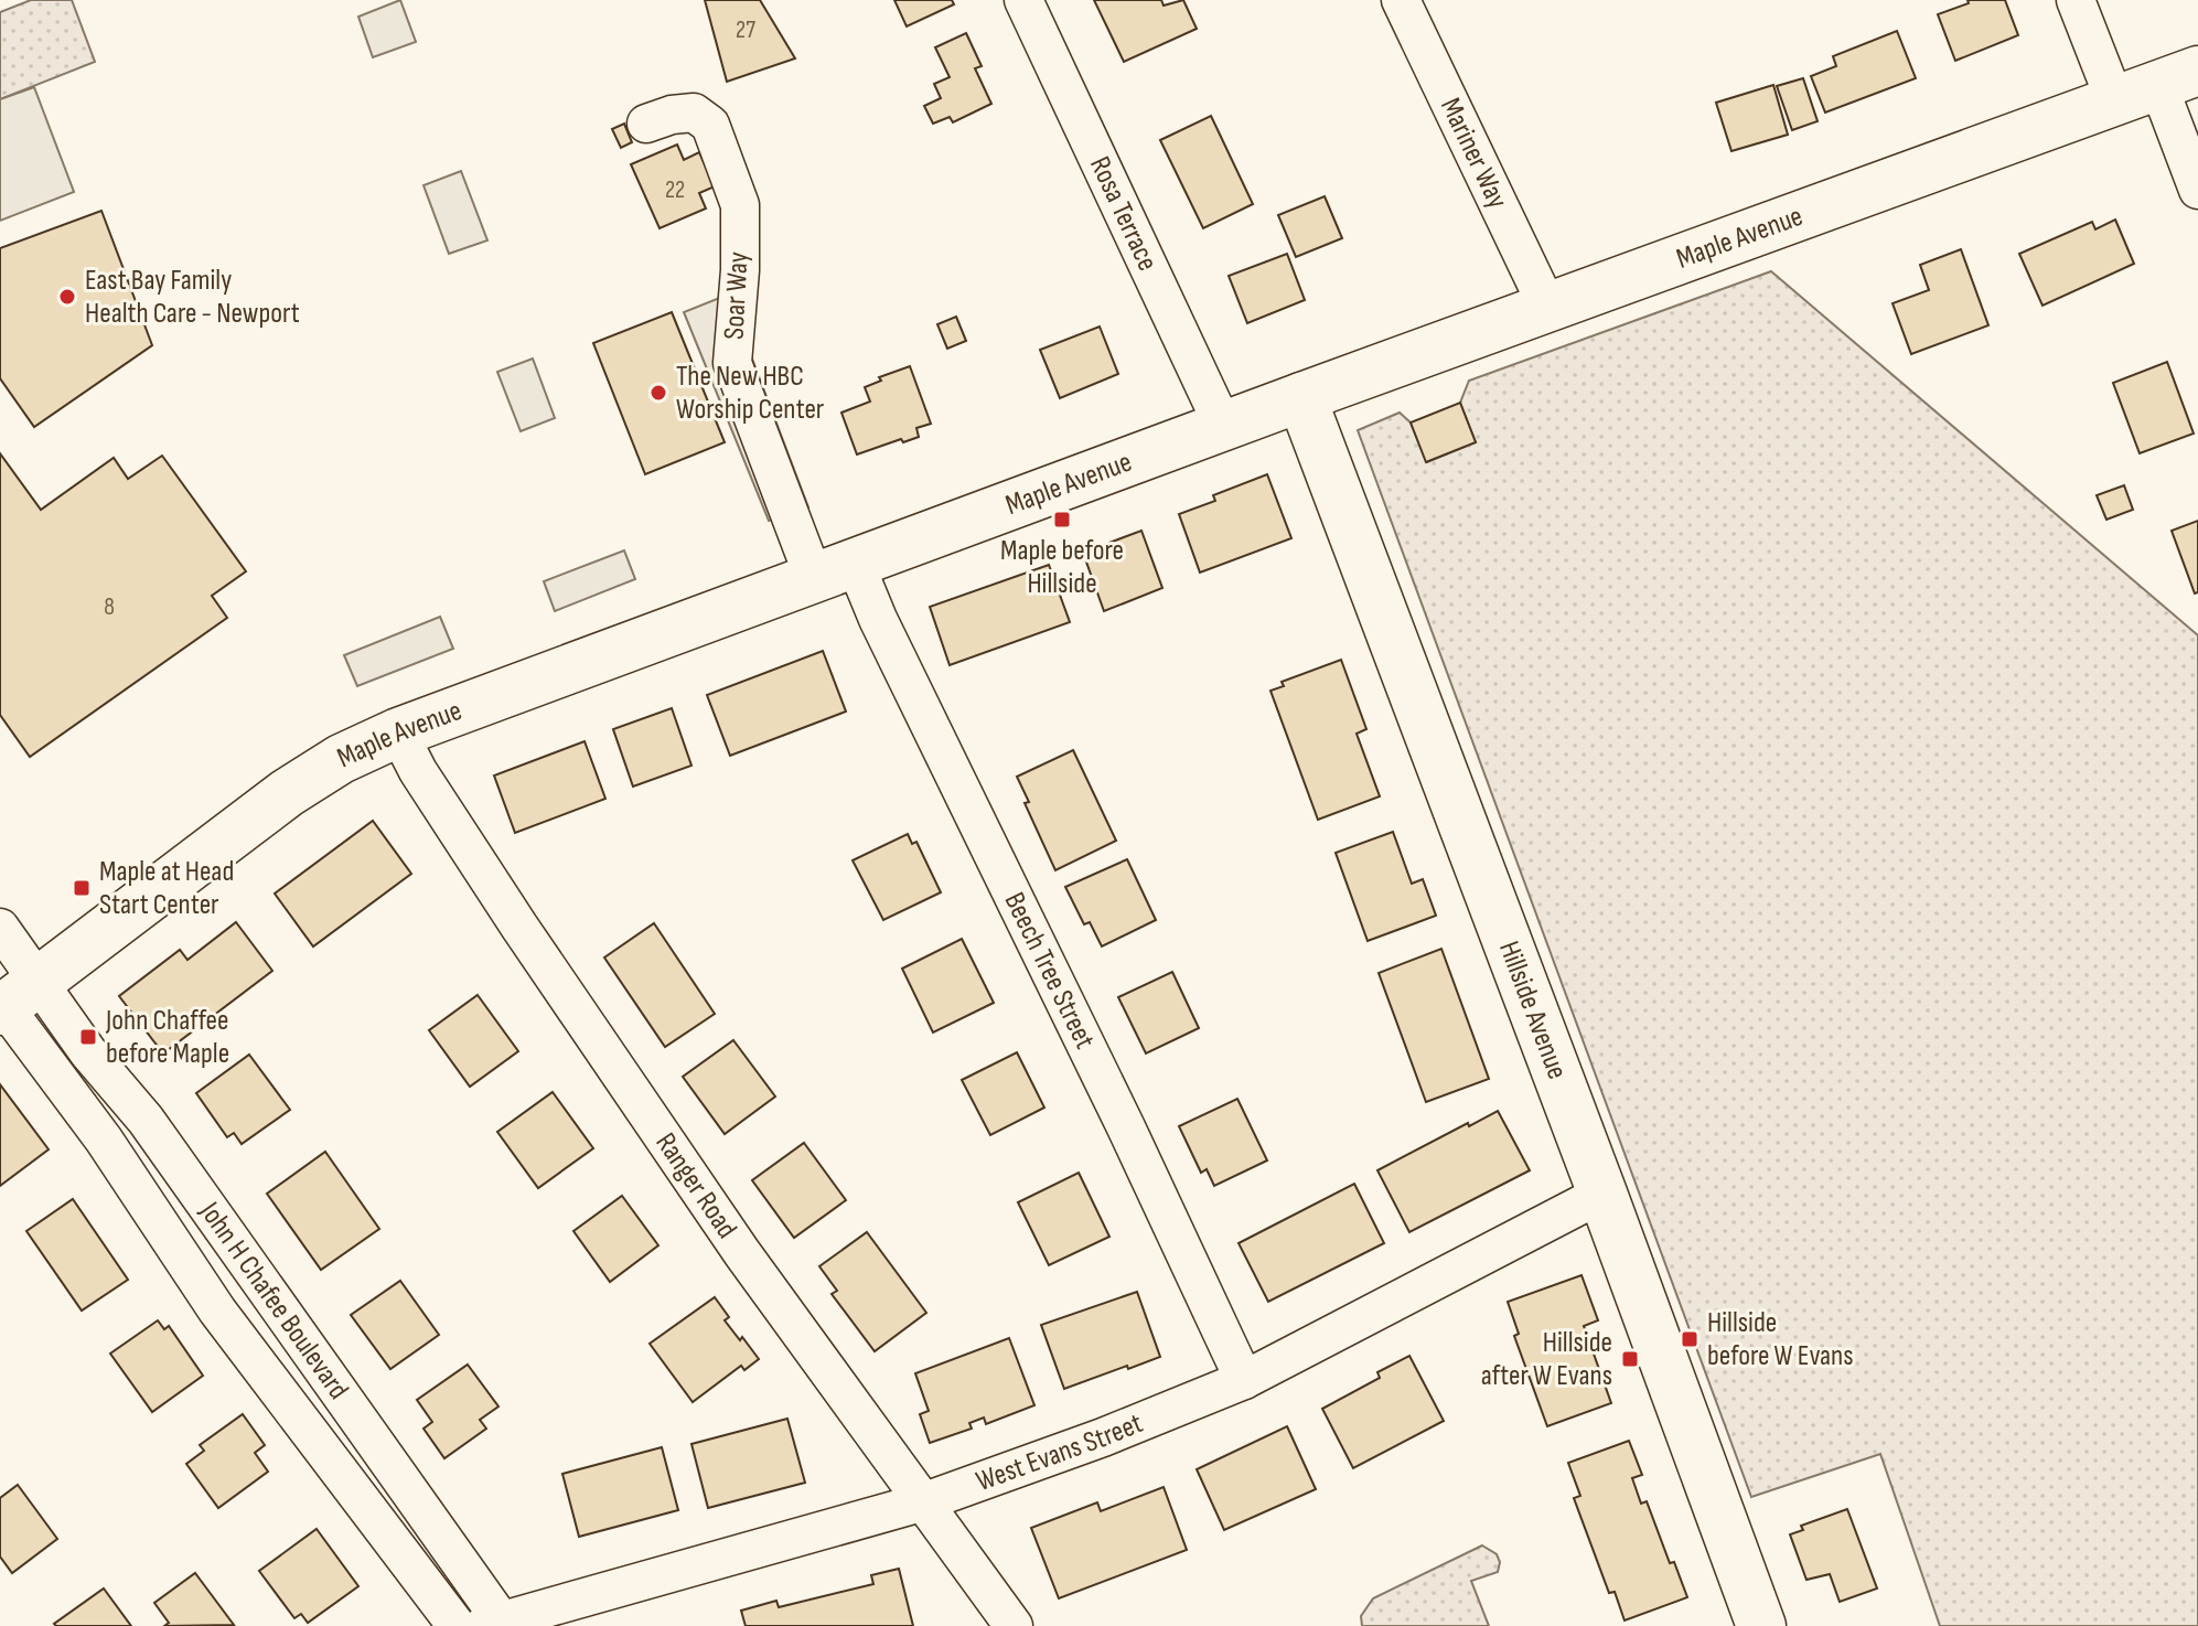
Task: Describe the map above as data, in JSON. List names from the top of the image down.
{
  "streets": {
    "street": [
      "Mariner Way",
      "Rosa Terrace",
      "Maple Avenue",
      "Soar Way",
      "Beech Tree Street",
      "Hillside Avenue",
      "Ranger Road",
      "John H Chafee Boulevard",
      "West Evans Street"
    ]
  },
  "crossings": [
    ["Mariner Way", "Maple Avenue"],
    ["Rosa Terrace", "Maple Avenue"],
    ["Maple Avenue", "Soar Way"],
    ["Maple Avenue", "Beech Tree Street"],
    ["Maple Avenue", "Hillside Avenue"],
    ["Maple Avenue", "Ranger Road"],
    ["Maple Avenue", "John H Chafee Boulevard"],
    ["Soar Way", "Beech Tree Street"],
    ["Beech Tree Street", "West Evans Street"],
    ["Hillside Avenue", "West Evans Street"],
    ["Ranger Road", "West Evans Street"],
    ["John H Chafee Boulevard", "West Evans Street"]
  ],
  "places": {
    "other": ["East Bay Family Health Care - Newport", "The New HBC Worship Center"],
    "transit": [
      "Maple before Hillside",
      "Maple at Head Start Center",
      "John Chaffee before Maple",
      "Hillside before W Evans",
      "Hillside after W Evans"
    ]
  },
  "house_numbers": ["27", "22", "8"]
}
